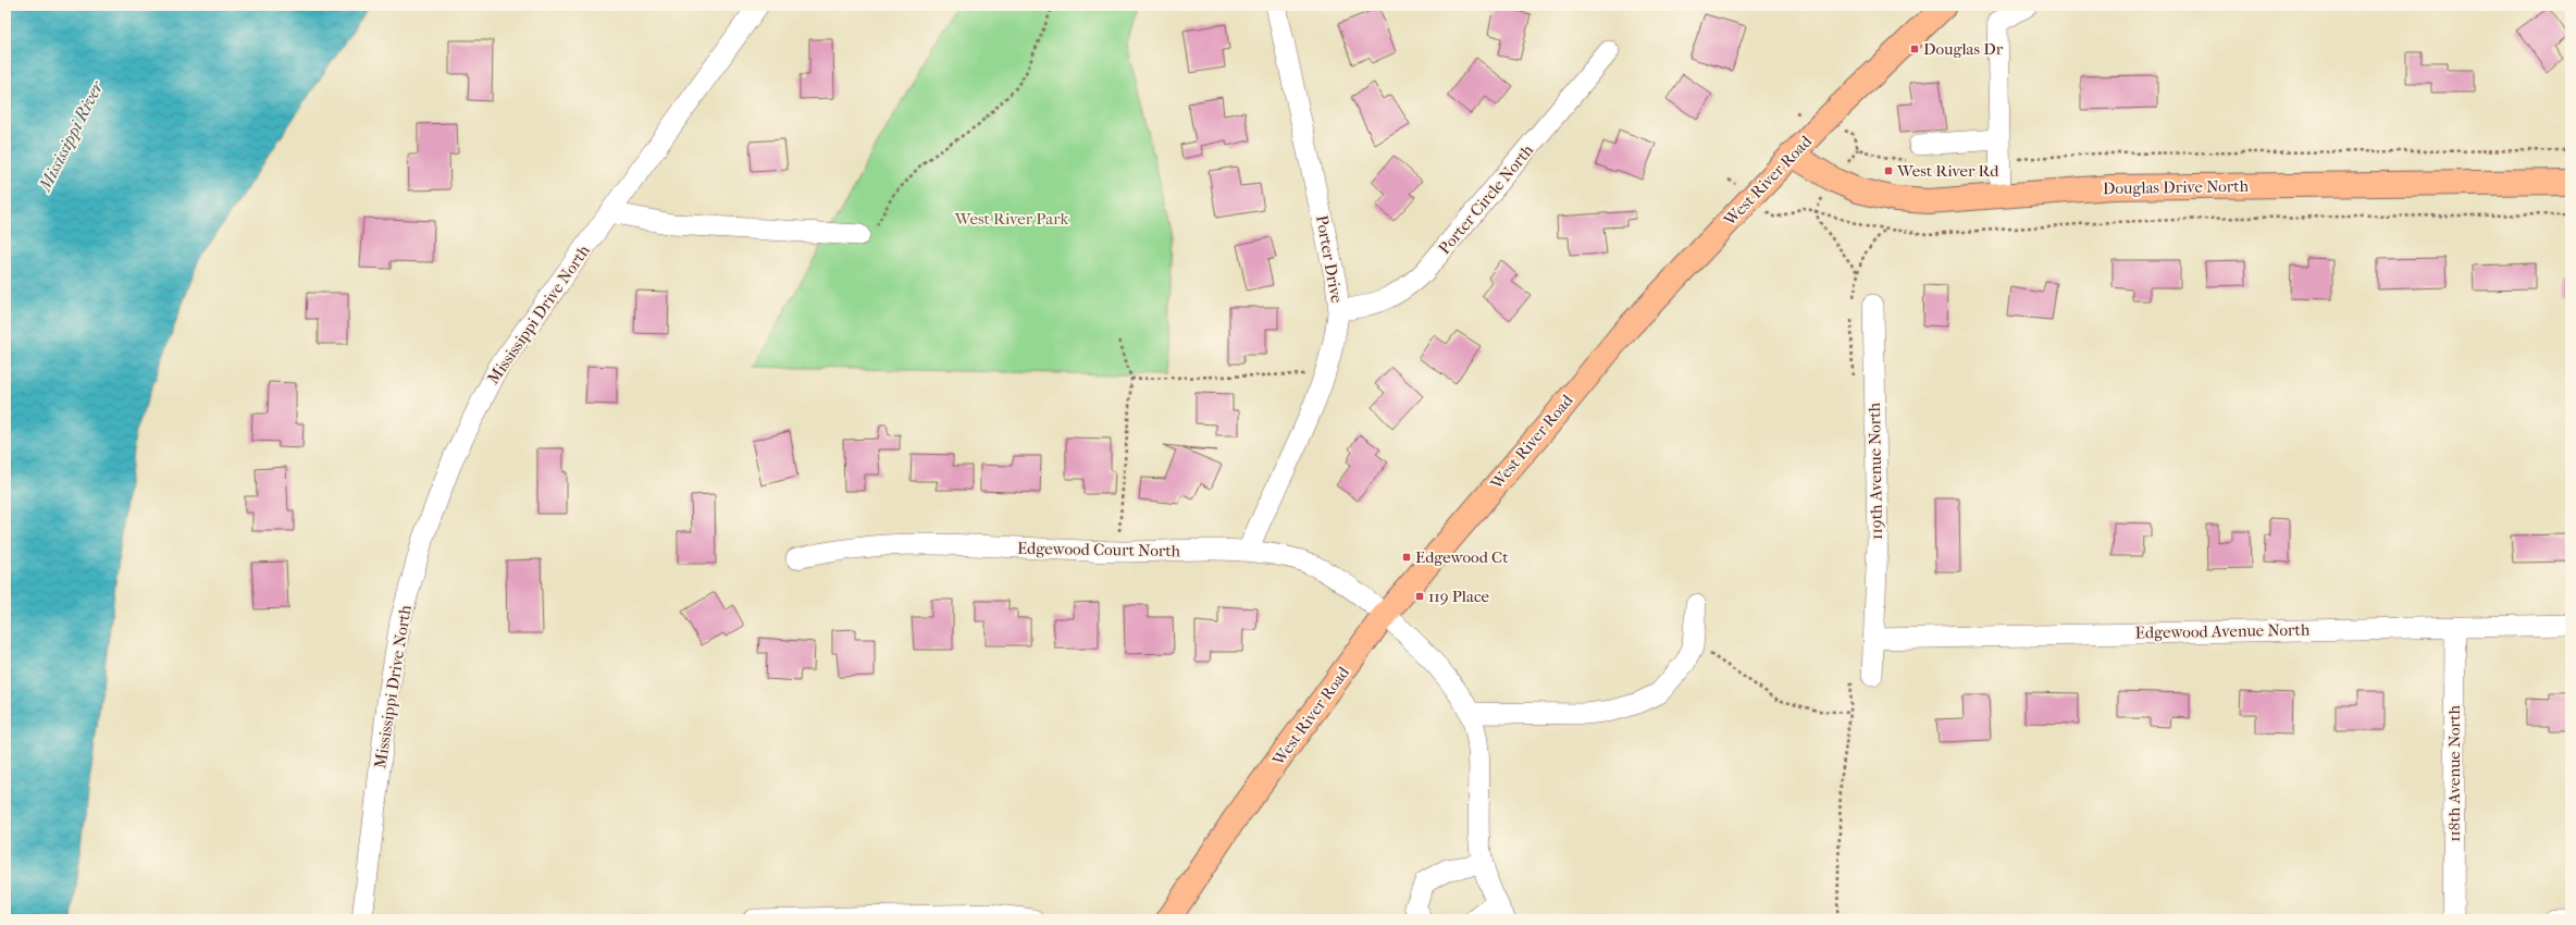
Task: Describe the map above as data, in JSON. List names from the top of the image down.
{
  "streets": {
    "main road": ["West River Road", "Douglas Drive North"],
    "street": [
      "Porter Circle North",
      "Porter Drive",
      "Mississippi Drive North",
      "119th Avenue North",
      "Edgewood Court North",
      "Edgewood Avenue North",
      "118th Avenue North"
    ]
  },
  "crossings": [
    ["West River Road", "Douglas Drive North"],
    ["West River Road", "Edgewood Court North"],
    ["Porter Circle North", "Porter Drive"],
    ["Porter Drive", "Edgewood Court North"],
    ["119th Avenue North", "Edgewood Avenue North"],
    ["Edgewood Avenue North", "118th Avenue North"]
  ],
  "water": ["Mississippi River"],
  "parks": ["West River Park"],
  "places": {
    "transit": [
      "Douglas Dr",
      "West River Rd",
      "Edgewood Ct",
      "119 Place"
    ]
  }
}
